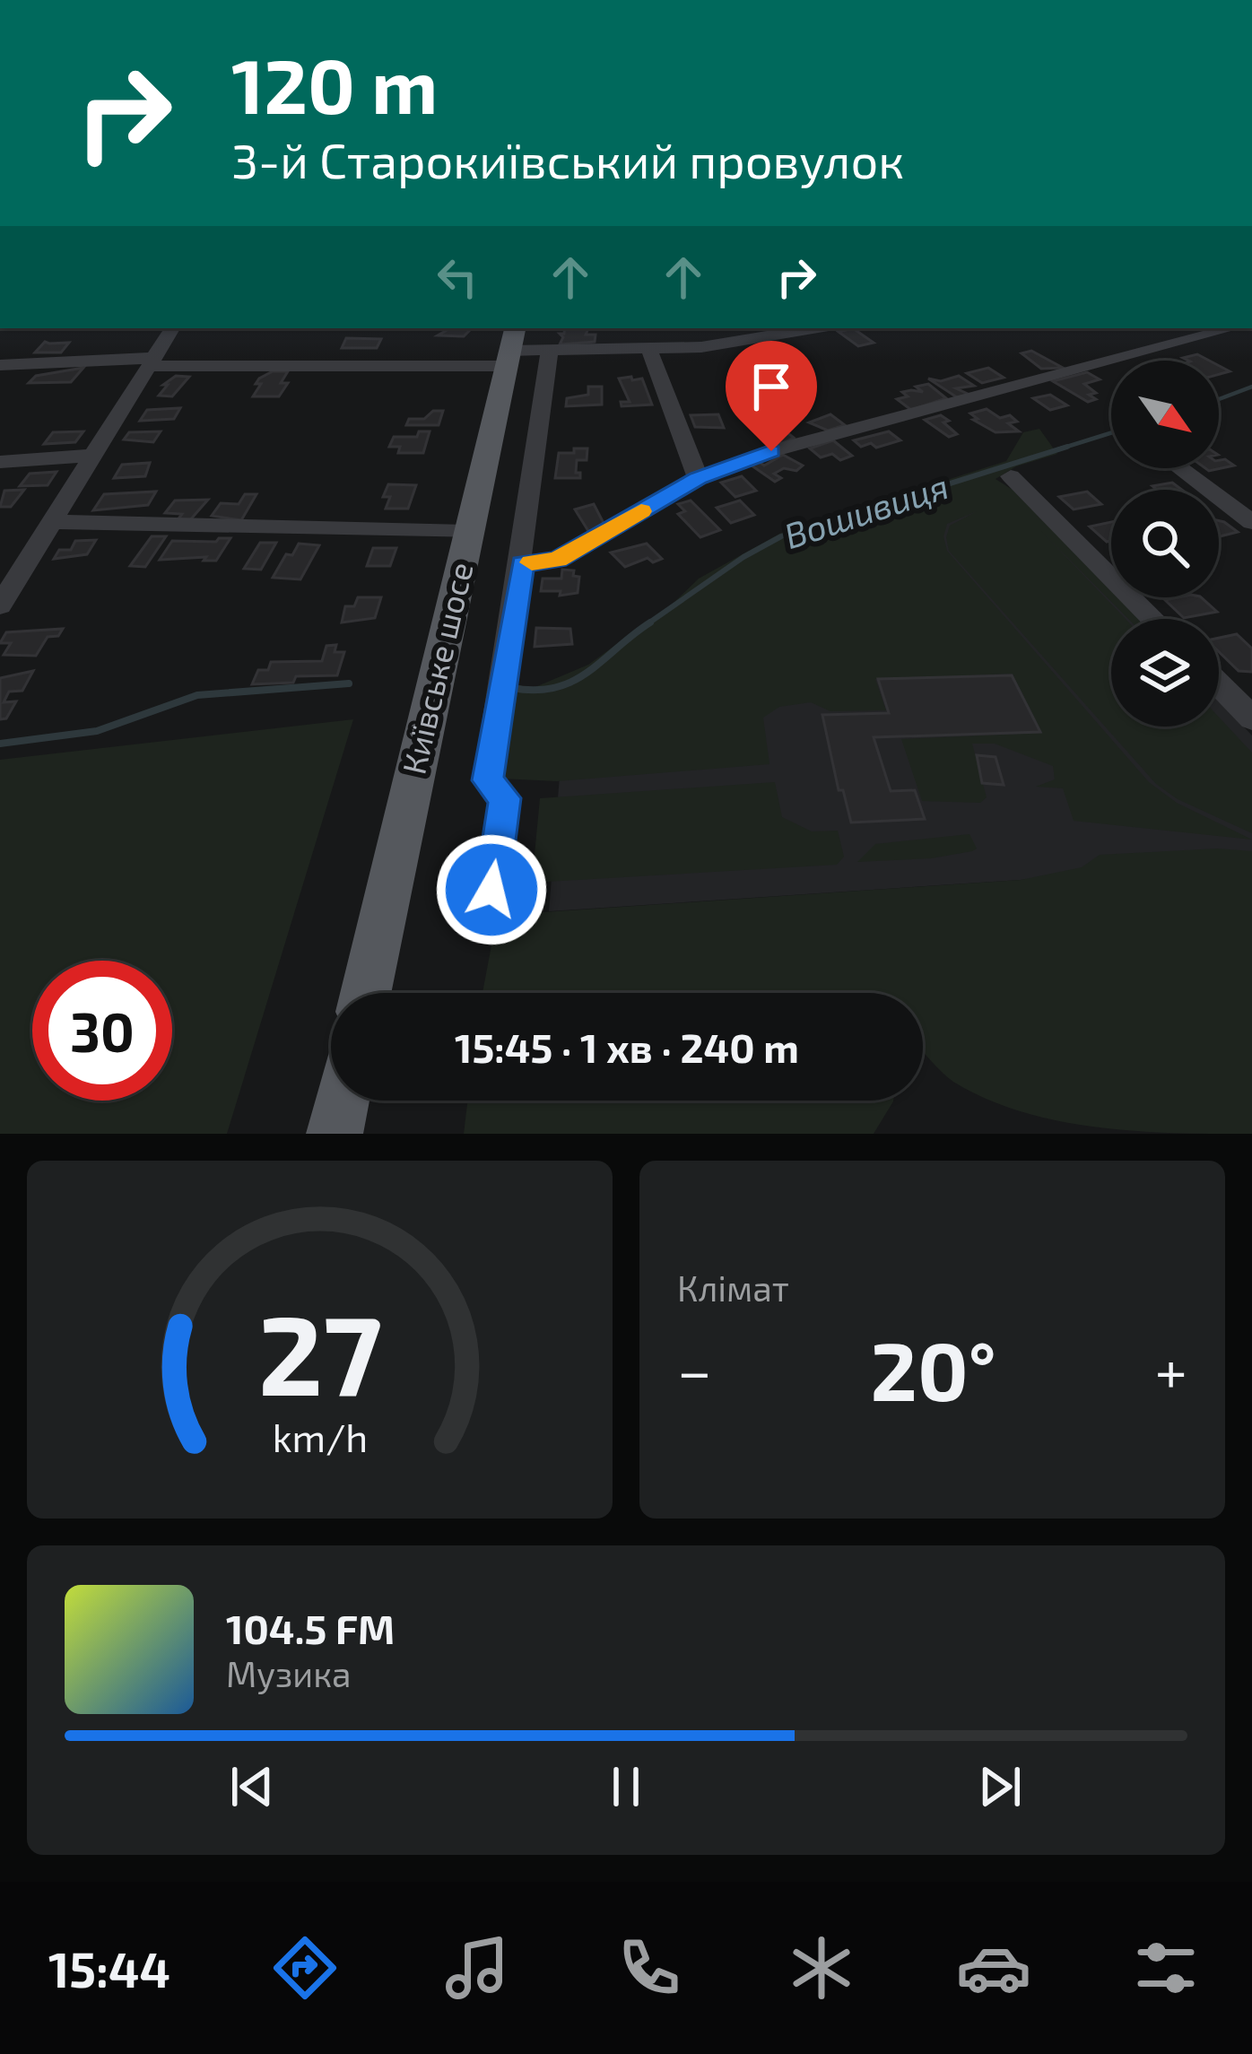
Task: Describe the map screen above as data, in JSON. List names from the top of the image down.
{
  "streets": {
    "main road": ["Київське шосе"]
  },
  "water": ["Вошивиця"],
  "north": "bottom right",
  "page": {
    "turn": ["120 m", "3-й Старокиївський провулок"],
    "limit": "30",
    "trip": "15:45 · 1 хв · 240 m",
    "tile": "Клімат",
    "heat": ["−", "20°", "+"],
    "song": ["104.5 FM", "Музика"],
    "tabs": "15:44",
    "gauge": ["27", "km/h"]
  }
}
